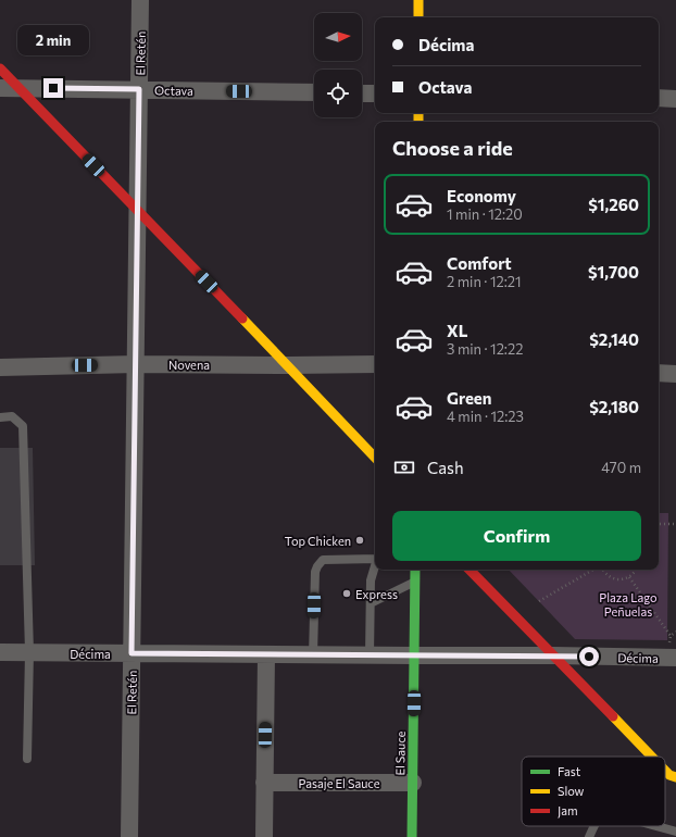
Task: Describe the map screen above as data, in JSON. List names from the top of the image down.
{
  "streets": {
    "street": [
      "El Retén",
      "Octava",
      "Novena",
      "Décima",
      "El Sauce",
      "Pasaje El Sauce"
    ]
  },
  "crossings": [
    ["El Retén", "Octava"],
    ["El Retén", "Novena"],
    ["El Retén", "Décima"],
    ["Décima", "El Sauce"],
    ["El Sauce", "Pasaje El Sauce"]
  ],
  "parks": ["Plaza Lago Peñuelas"],
  "places": ["Top Chicken", "Express"],
  "legend": ["Fast", "Slow", "Jam"],
  "north": "right",
  "page": {
    "banner": ["Décima", "Octava"],
    "bubble": "2 min",
    "heading": "Choose a ride",
    "list": [
      {
        "name": "Economy",
        "note": "1 min · 12:20",
        "value": "$1,260"
      },
      {
        "name": "Comfort",
        "note": "2 min · 12:21",
        "value": "$1,700"
      },
      {
        "name": "XL",
        "note": "3 min · 12:22",
        "value": "$2,140"
      },
      {
        "name": "Green",
        "note": "4 min · 12:23",
        "value": "$2,180"
      }
    ],
    "pay": ["Cash", "470 m"],
    "buttons": "Confirm"
  }
}
